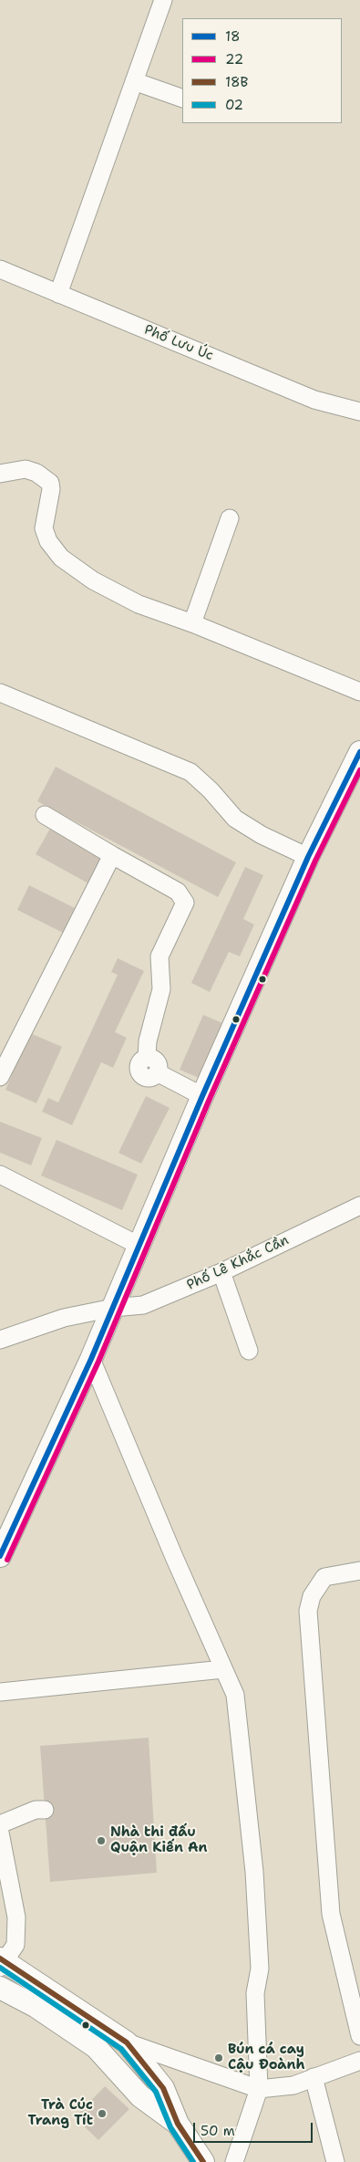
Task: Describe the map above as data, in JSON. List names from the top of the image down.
{
  "streets": {
    "street": ["Phố Lưu Úc", "Phố Lê Khắc Cần"]
  },
  "places": ["Nhà thi đấu Quận Kiến An", "Bún cá cay Cậu Đoành", "Trà Cúc Trang Tít"],
  "lines": [
    "transit line 18",
    "transit line 22",
    "transit line 18B",
    "transit line 02"
  ],
  "legend": [
    "18",
    "22",
    "18B",
    "02"
  ],
  "scale_bar": "50 m"
}
